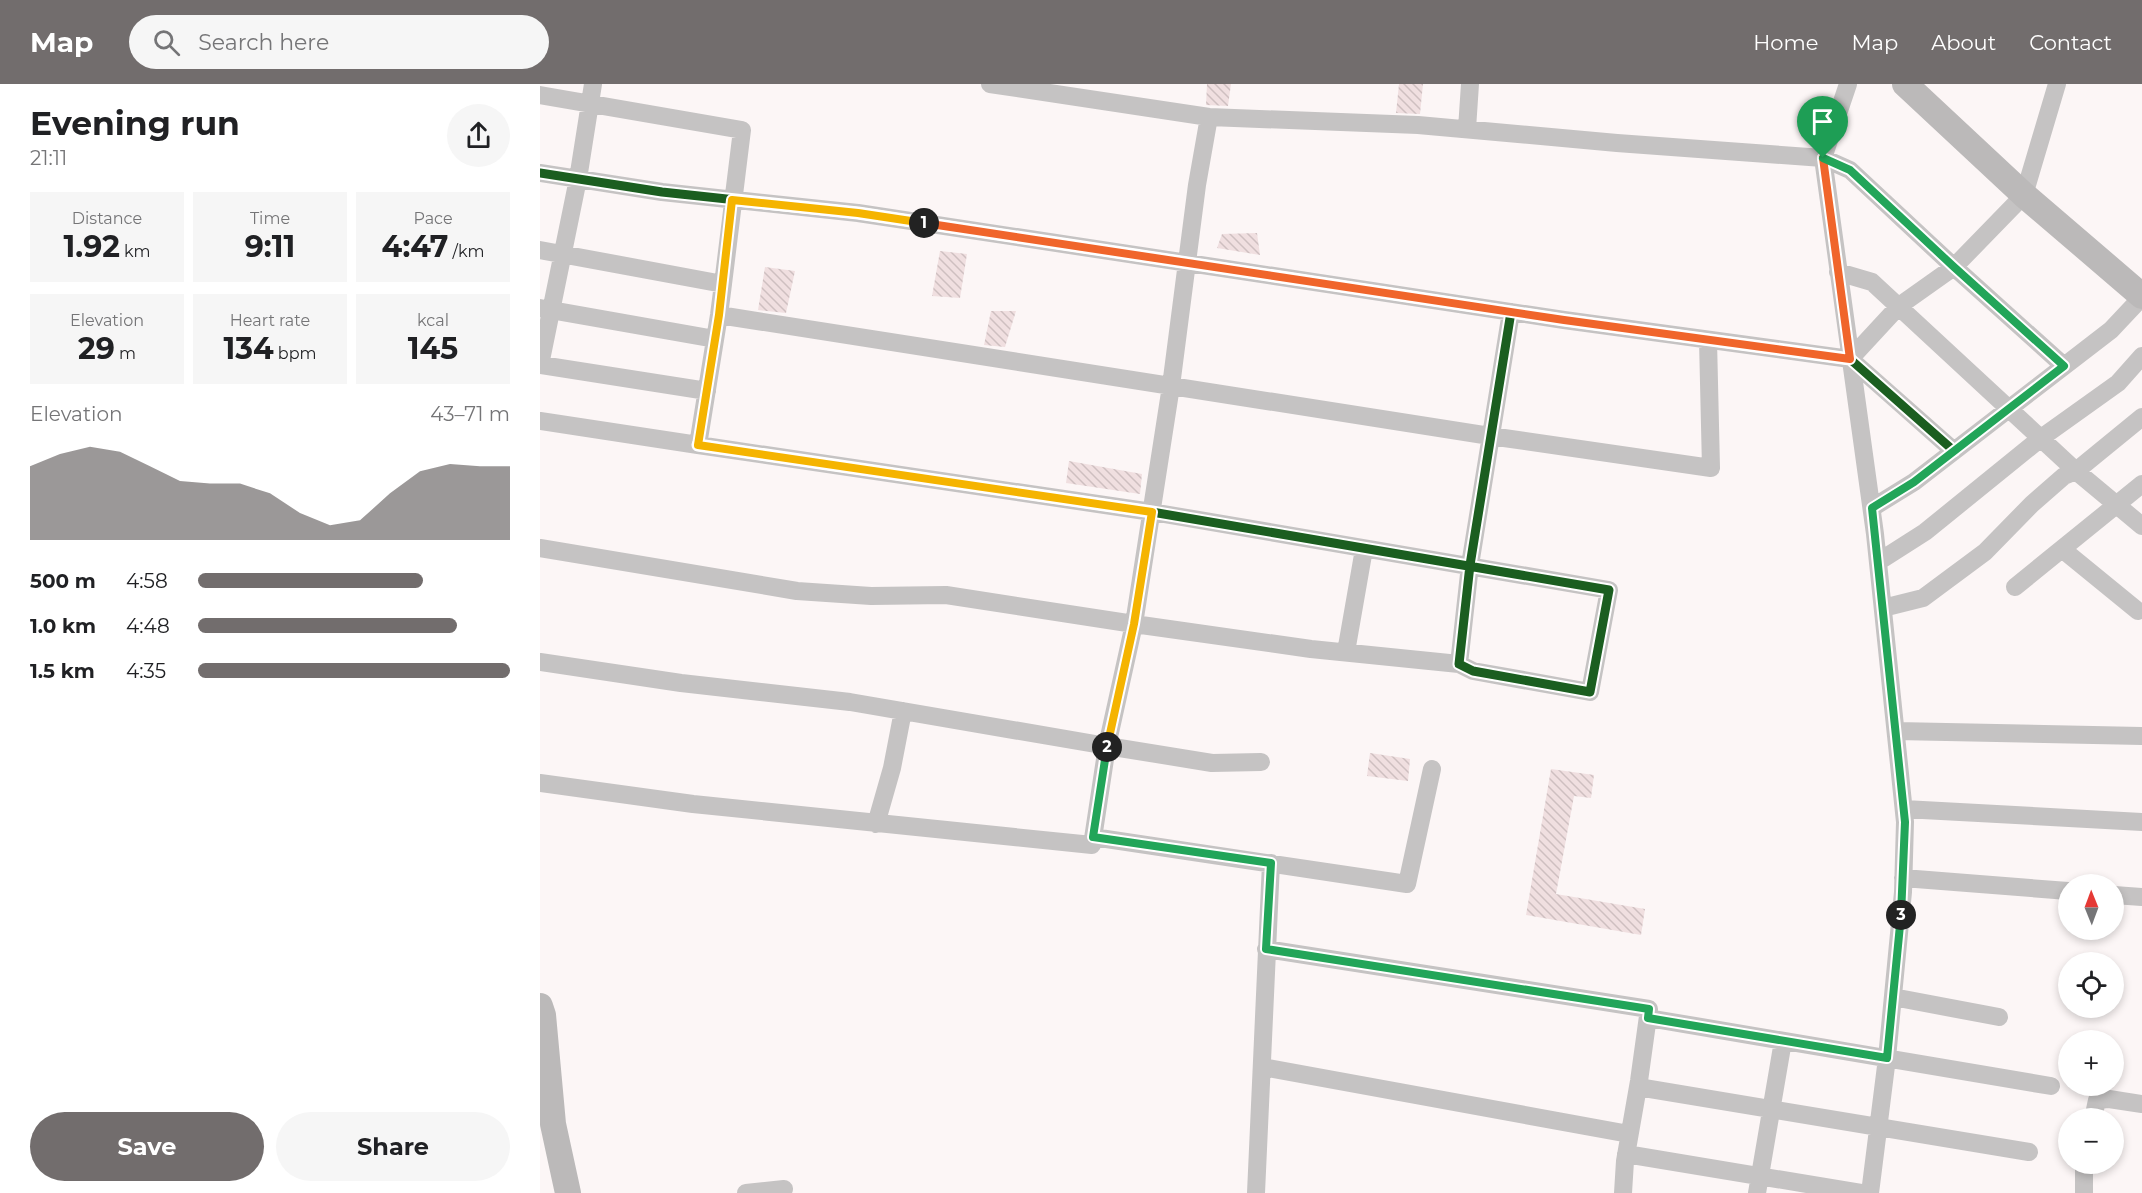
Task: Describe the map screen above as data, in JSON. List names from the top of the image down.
{
  "north": "top",
  "page": {
    "header": "Map",
    "search": "Search here",
    "nav": [
      "Home",
      "Map",
      "About",
      "Contact"
    ],
    "heading": ["Evening run", "21:11"],
    "stats": [
      ["Distance", "1.92 km"],
      ["Time", "9:11"],
      ["Pace", "4:47 /km"],
      ["Elevation", "29 m"],
      ["Heart rate", "134 bpm"],
      ["kcal", "145"]
    ],
    "pins": ["1", "2", "3"],
    "chart": ["Elevation", "43–71 m"],
    "list": [
      {
        "name": "500 m",
        "note": "4:58"
      },
      {
        "name": "1.0 km",
        "note": "4:48"
      },
      {
        "name": "1.5 km",
        "note": "4:35"
      }
    ],
    "map_buttons": ["+", "−"],
    "buttons": ["Save", "Share"]
  }
}
